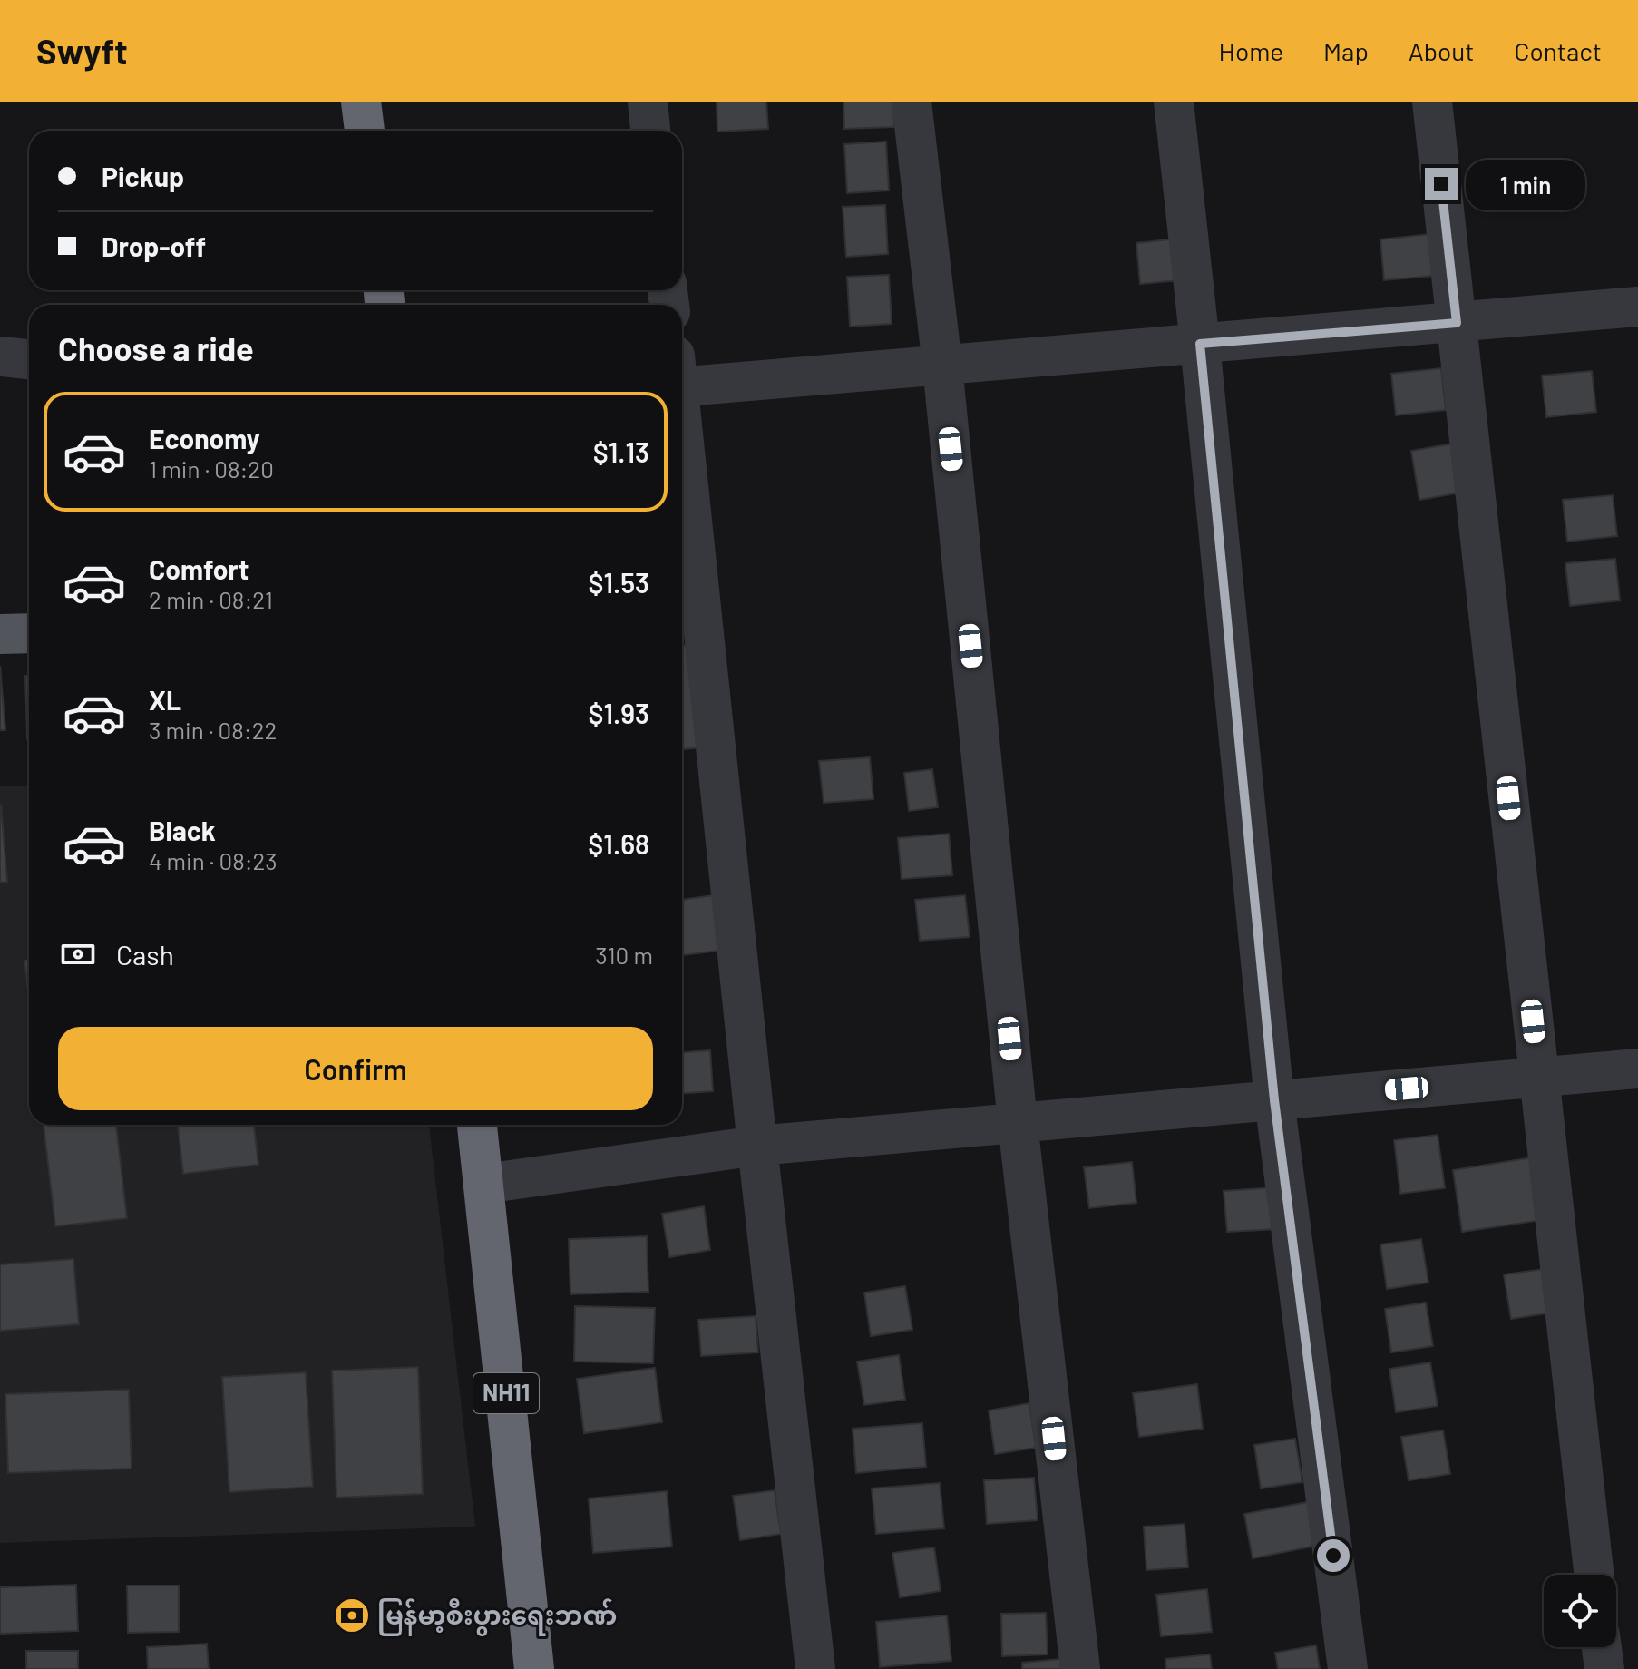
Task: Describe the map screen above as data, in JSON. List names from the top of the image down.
{
  "streets": {
    "highway": ["NH11"]
  },
  "places": {
    "bank": ["မြန်မာ့စီးပွားရေးဘဏ်"]
  },
  "page": {
    "header": "Swyft",
    "nav": [
      "Home",
      "Map",
      "About",
      "Contact"
    ],
    "banner": ["Pickup", "Drop-off"],
    "bubble": "1 min",
    "heading": "Choose a ride",
    "list": [
      {
        "name": "Economy",
        "note": "1 min · 08:20",
        "value": "$1.13"
      },
      {
        "name": "Comfort",
        "note": "2 min · 08:21",
        "value": "$1.53"
      },
      {
        "name": "XL",
        "note": "3 min · 08:22",
        "value": "$1.93"
      },
      {
        "name": "Black",
        "note": "4 min · 08:23",
        "value": "$1.68"
      }
    ],
    "pay": ["Cash", "310 m"],
    "buttons": "Confirm"
  }
}
